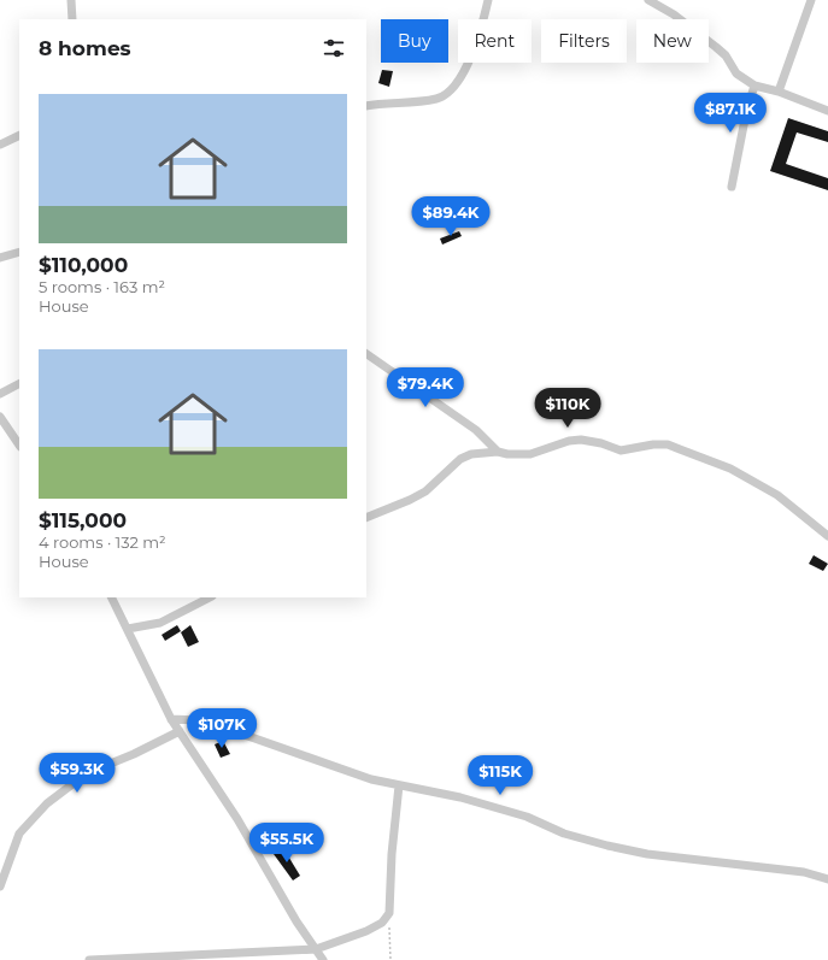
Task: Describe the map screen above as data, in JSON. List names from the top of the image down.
{
  "page": {
    "chip": [
      "Buy",
      "Rent",
      "Filters",
      "New"
    ],
    "heading": "8 homes",
    "list": [
      {
        "name": "$110,000",
        "note": "5 rooms · 163 m² · House"
      },
      {
        "name": "$115,000",
        "note": "4 rooms · 132 m² · House"
      }
    ],
    "price": [
      "$87.1K",
      "$89.4K",
      "$79.4K",
      "$110K",
      "$107K",
      "$59.3K",
      "$115K",
      "$55.5K"
    ]
  }
}
